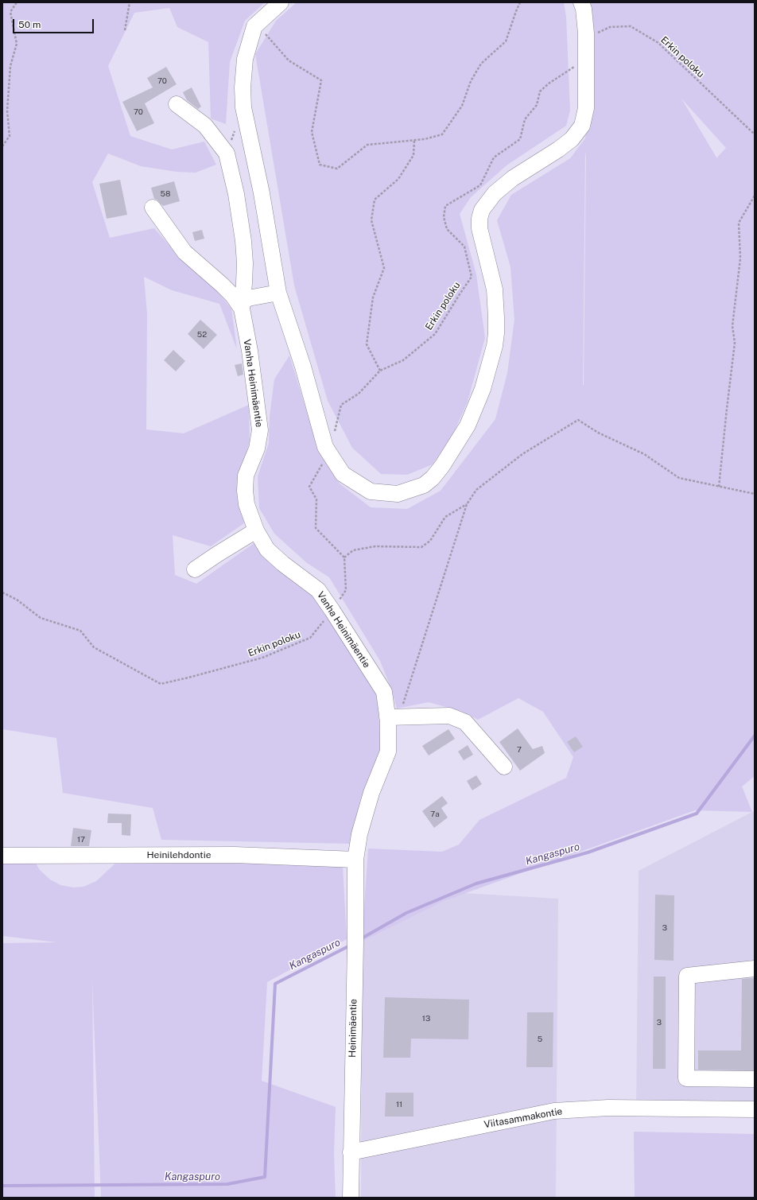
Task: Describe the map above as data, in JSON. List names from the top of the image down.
{
  "streets": {
    "street": [
      "Vanha Heinimäentie",
      "Heinilehdontie",
      "Heinimäentie",
      "Viitasammakontie"
    ],
    "path": ["Erkin poloku"]
  },
  "crossings": [
    ["Erkin poloku", "Vanha Heinimäentie"],
    ["Vanha Heinimäentie", "Heinilehdontie"],
    ["Vanha Heinimäentie", "Heinimäentie"],
    ["Heinilehdontie", "Heinimäentie"],
    ["Heinimäentie", "Viitasammakontie"]
  ],
  "water": ["Kangaspuro"],
  "house_numbers": [
    "70",
    "70",
    "58",
    "52",
    "7",
    "7a",
    "17",
    "3",
    "13",
    "3",
    "5",
    "11"
  ],
  "scale_bar": "50 m"
}
